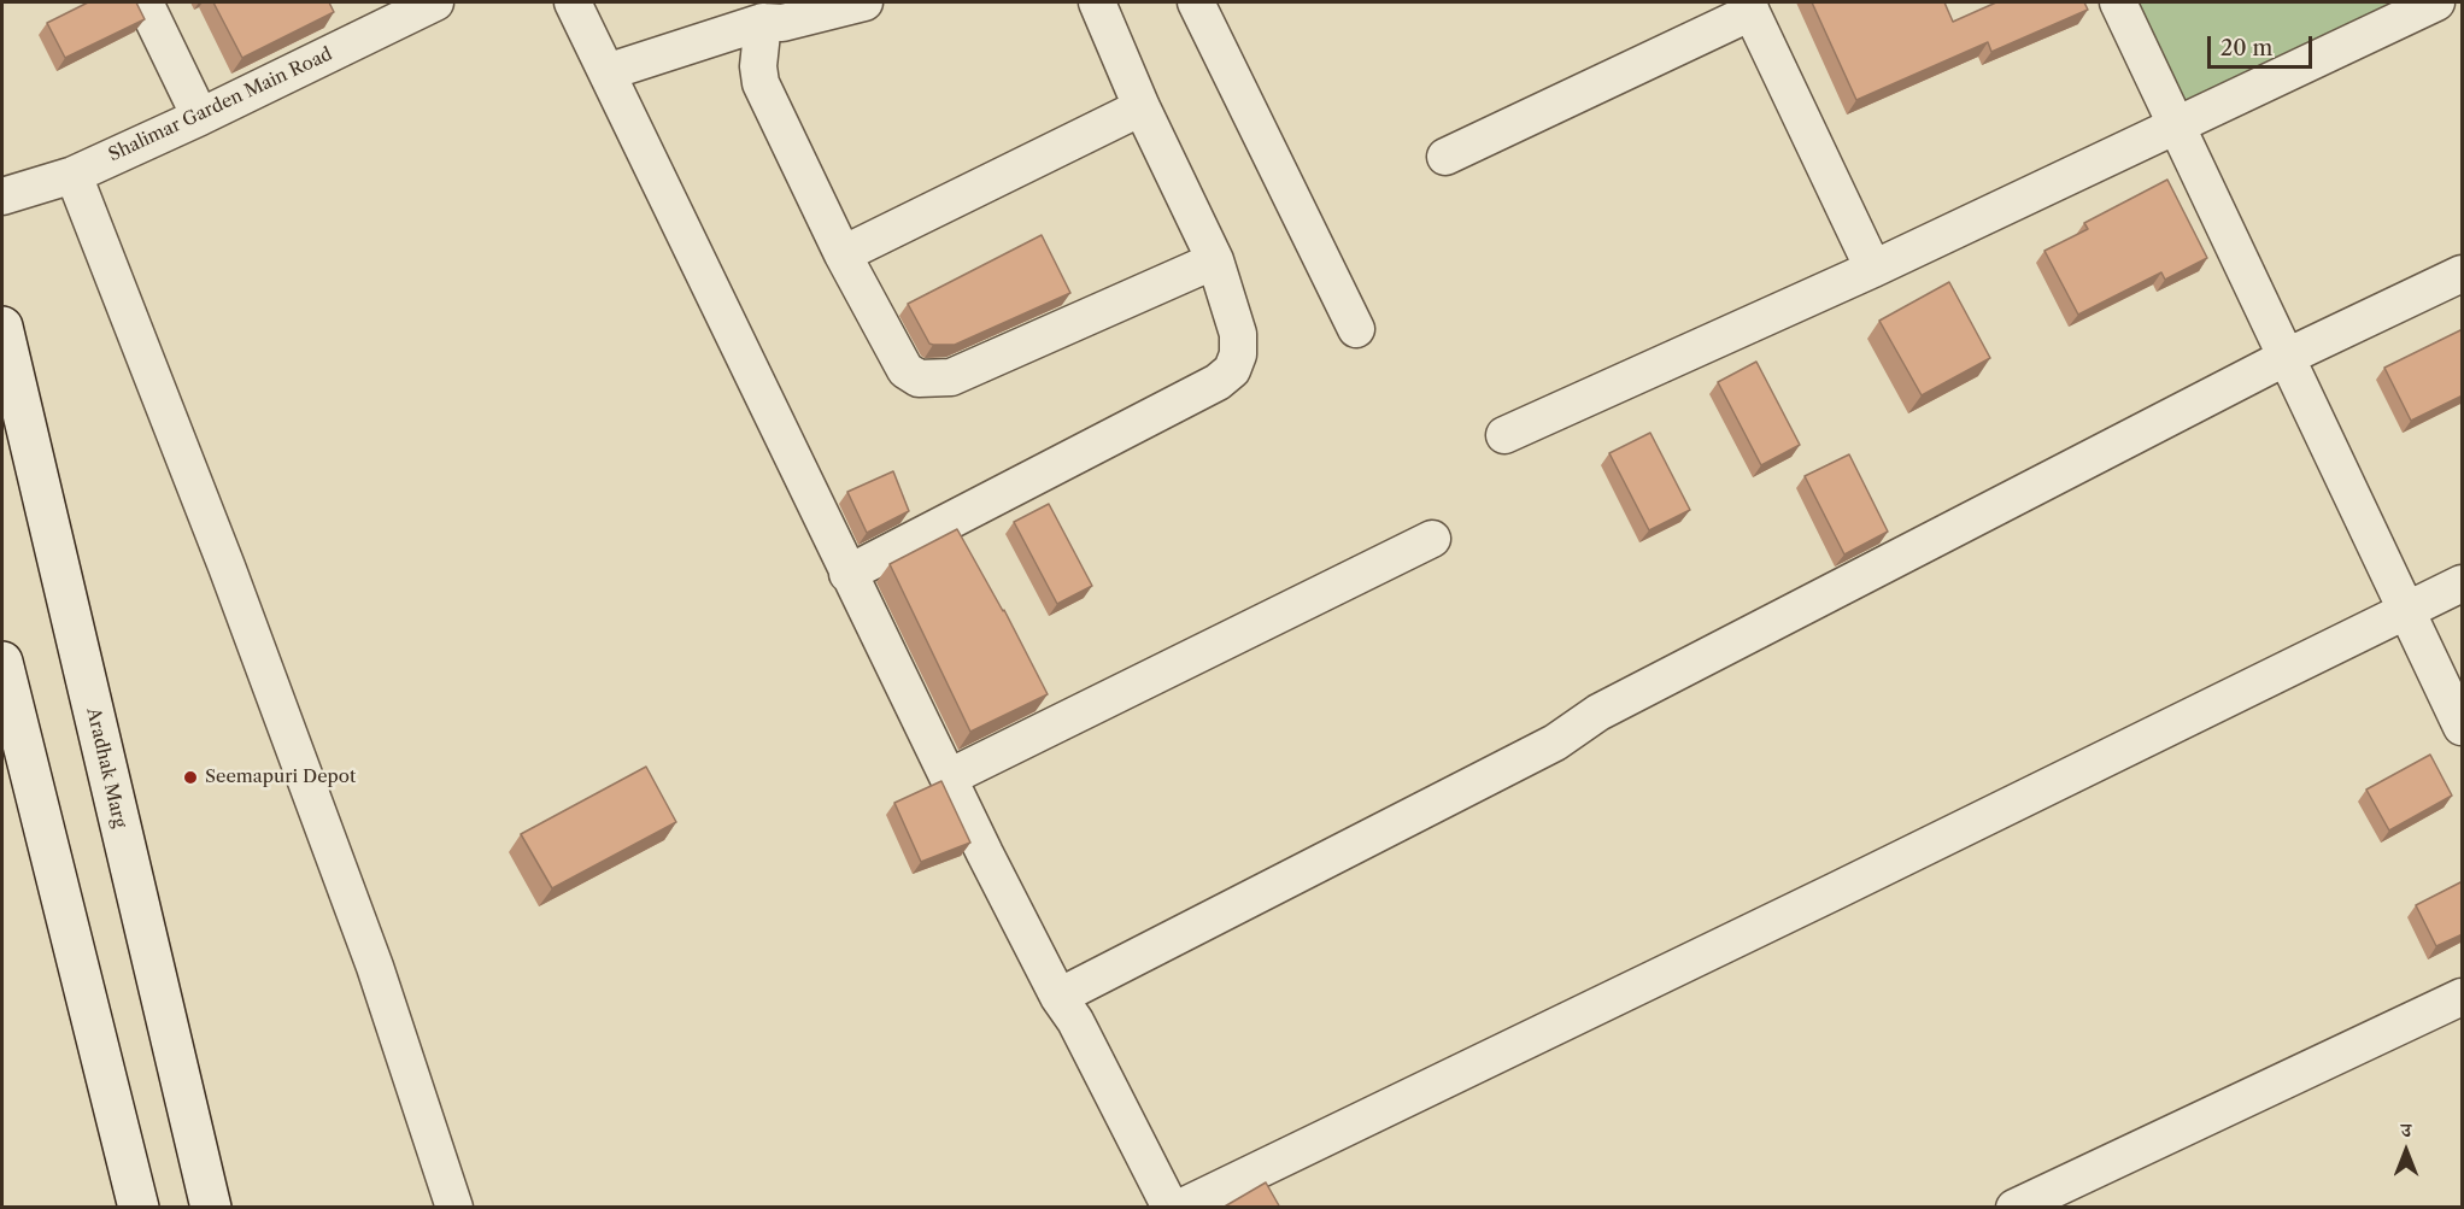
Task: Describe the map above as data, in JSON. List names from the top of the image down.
{
  "streets": {
    "main road": ["Aradhak Marg"],
    "street": ["Shalimar Garden Main Road"]
  },
  "places": ["Seemapuri Depot"],
  "scale_bar": "20 m",
  "north": "top"
}
